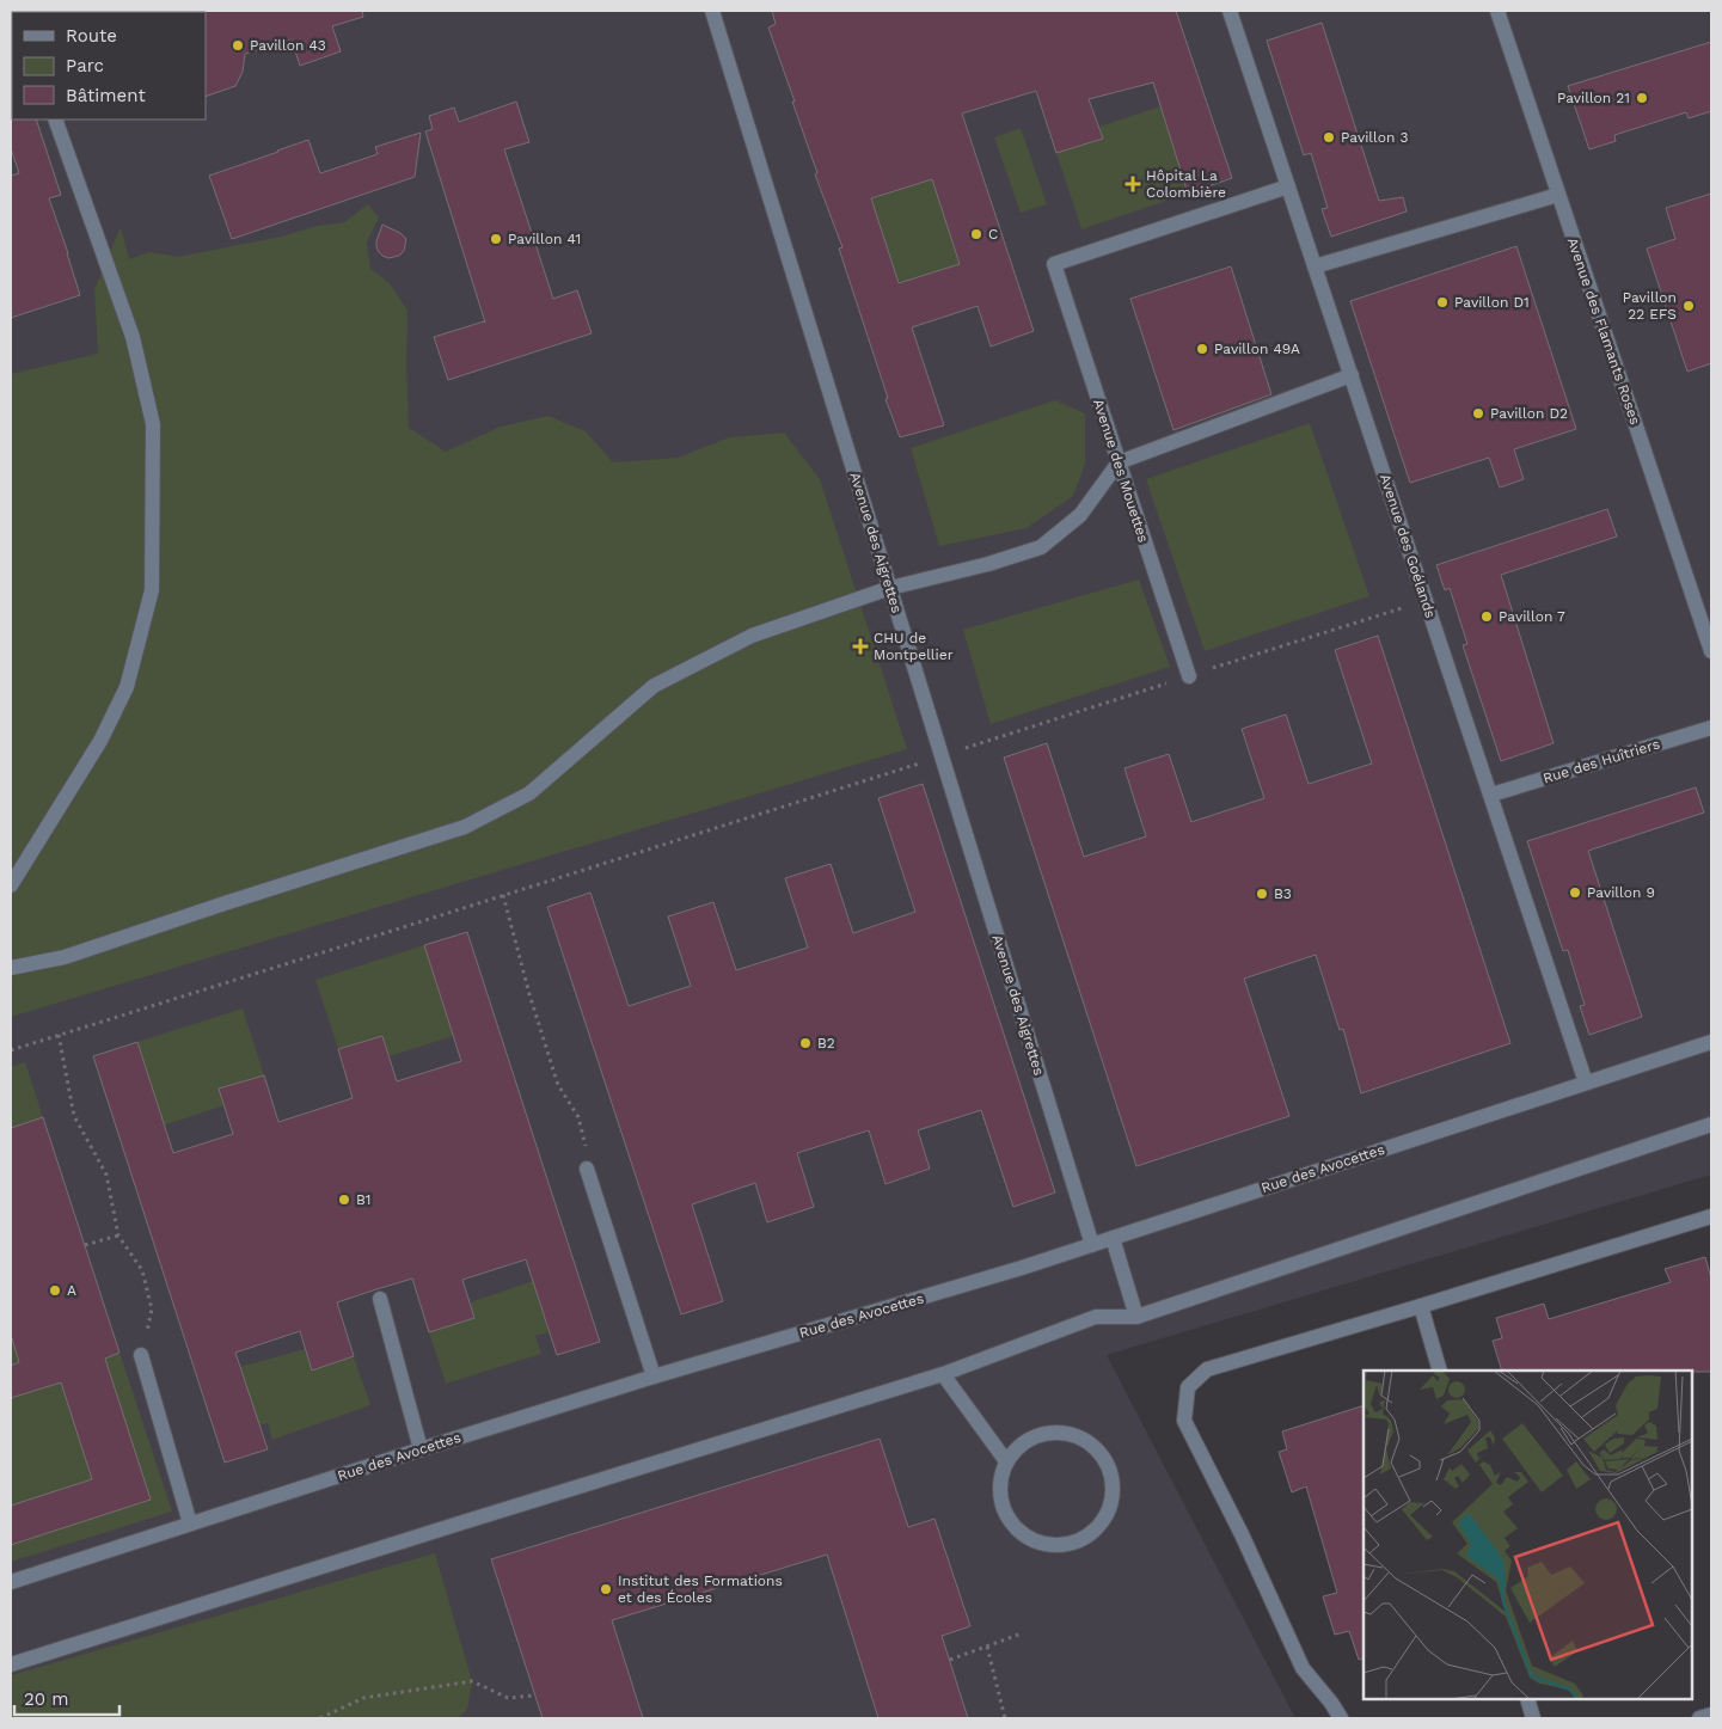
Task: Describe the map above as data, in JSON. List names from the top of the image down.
{
  "streets": {
    "lane": [
      "Avenue des Flamants Roses",
      "Avenue des Mouettes",
      "Avenue des Aigrettes",
      "Avenue des Goélands",
      "Rue des Huîtriers",
      "Rue des Avocettes"
    ]
  },
  "crossings": [
    ["Avenue des Mouettes", "Avenue des Goélands"],
    ["Avenue des Aigrettes", "Rue des Avocettes"],
    ["Avenue des Goélands", "Rue des Huîtriers"],
    ["Avenue des Goélands", "Rue des Avocettes"]
  ],
  "places": {
    "other": [
      "Pavillon 43",
      "Pavillon 21",
      "Pavillon 3",
      "C",
      "Pavillon 41",
      "Pavillon D1",
      "Pavillon 22 EFS",
      "Pavillon 49A",
      "Pavillon D2",
      "Pavillon 7",
      "Pavillon 9",
      "B3",
      "B2",
      "B1",
      "A",
      "Institut des Formations et des Écoles"
    ],
    "health": ["Hôpital La Colombière", "CHU de Montpellier"]
  },
  "legend": ["Route", "Parc", "Bâtiment"],
  "scale_bar": "20 m"
}
